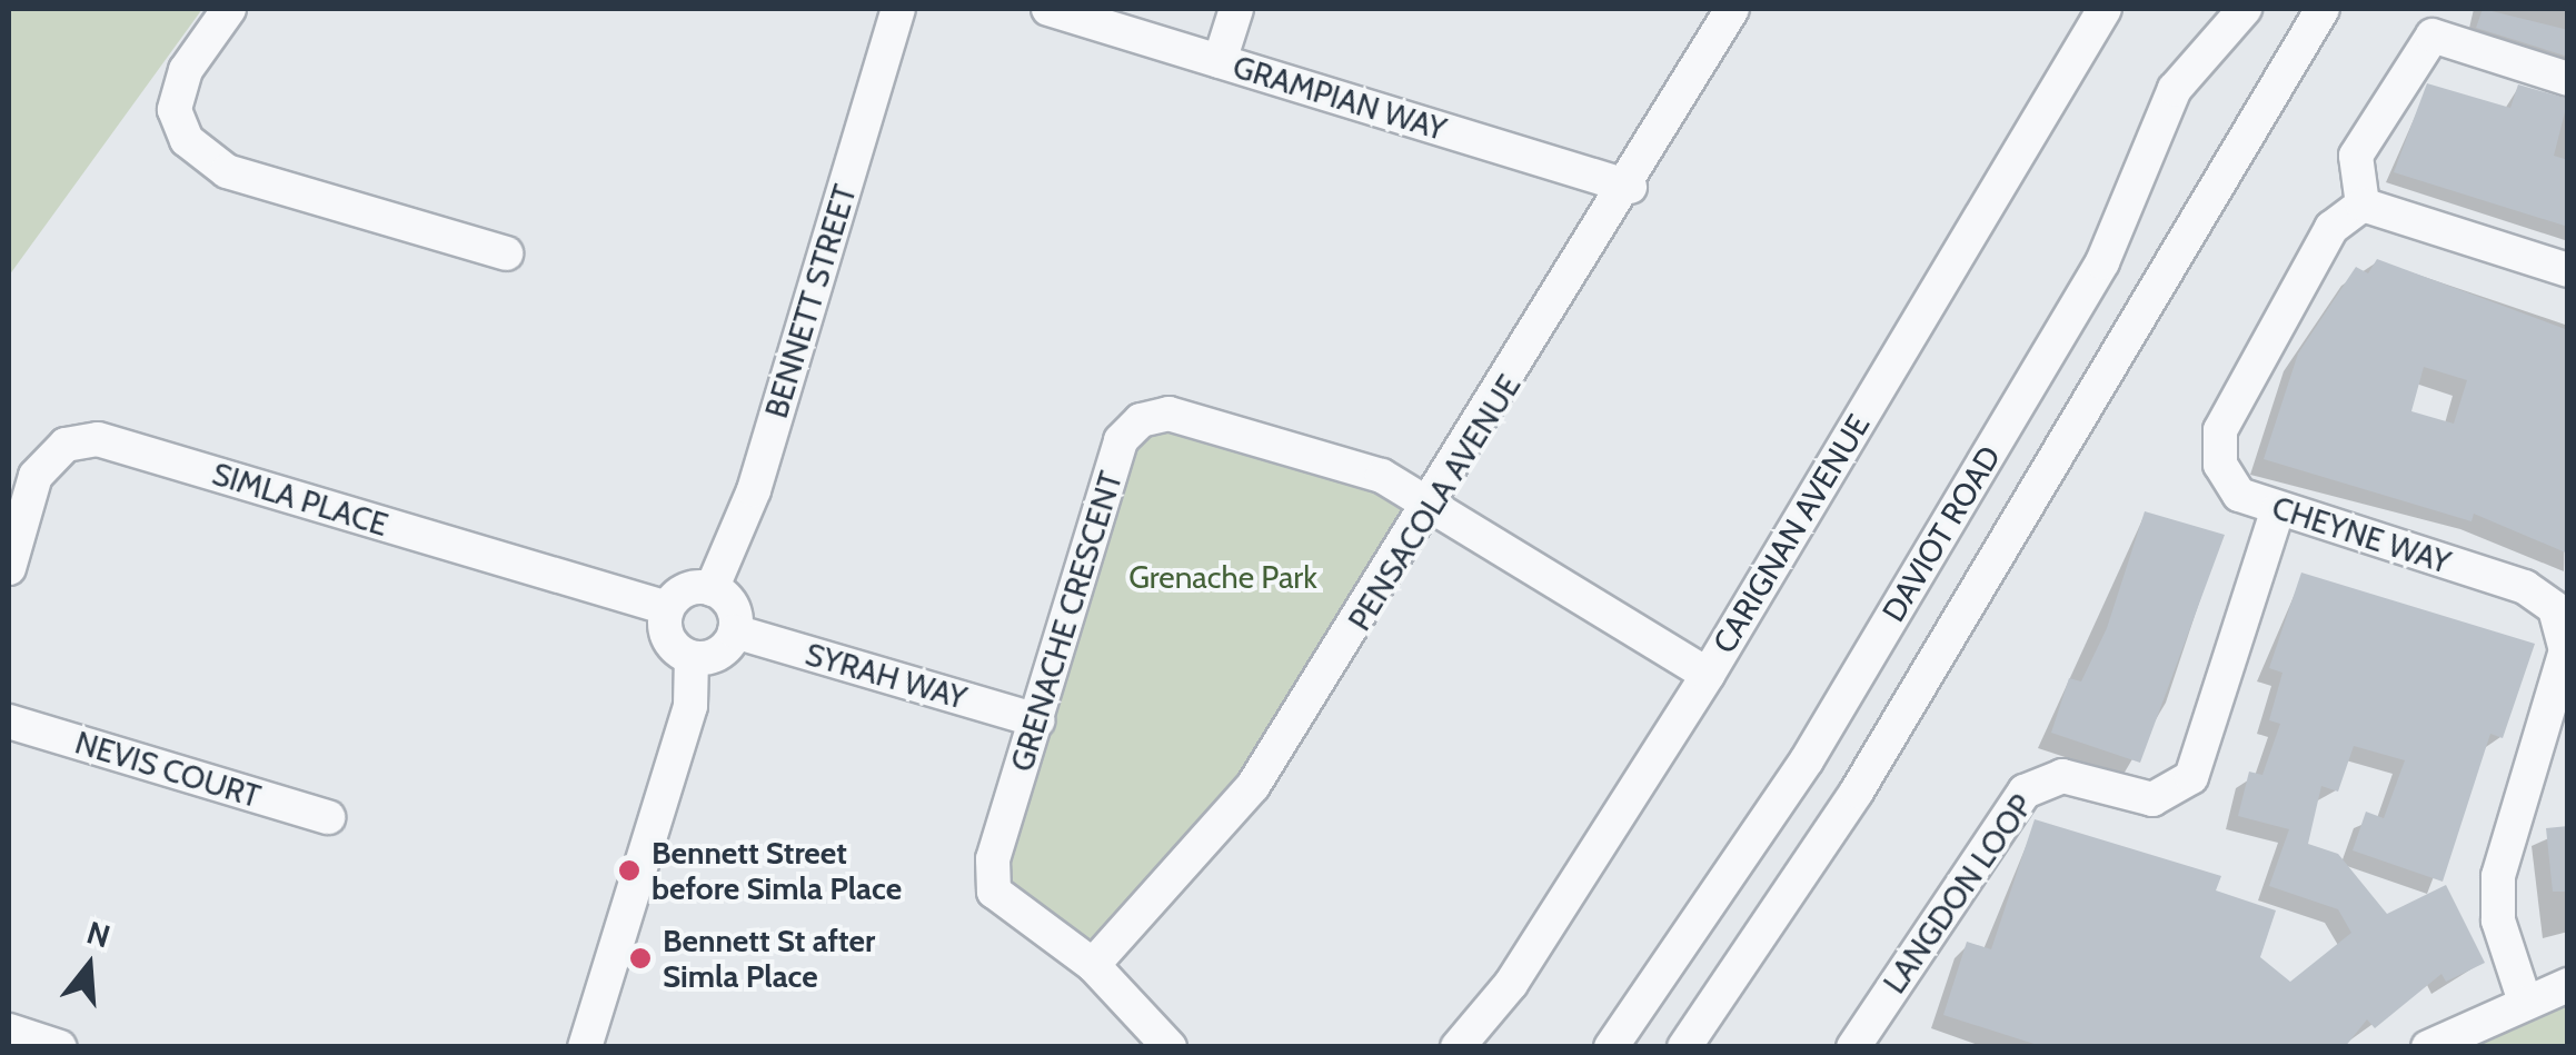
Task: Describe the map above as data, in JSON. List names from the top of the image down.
{
  "streets": {
    "street": [
      "GRAMPIAN WAY",
      "BENNETT STREET",
      "SIMLA PLACE",
      "PENSACOLA AVENUE",
      "CARIGNAN AVENUE",
      "DAVIOT ROAD",
      "CHEYNE WAY",
      "GRENACHE CRESCENT",
      "SYRAH WAY",
      "NEVIS COURT",
      "LANGDON LOOP"
    ]
  },
  "crossings": [
    ["GRAMPIAN WAY", "PENSACOLA AVENUE"],
    ["BENNETT STREET", "SIMLA PLACE"],
    ["BENNETT STREET", "SYRAH WAY"],
    ["SIMLA PLACE", "SYRAH WAY"],
    ["PENSACOLA AVENUE", "GRENACHE CRESCENT"],
    ["CARIGNAN AVENUE", "GRENACHE CRESCENT"],
    ["CHEYNE WAY", "LANGDON LOOP"],
    ["GRENACHE CRESCENT", "SYRAH WAY"]
  ],
  "parks": ["Grenache Park"],
  "places": ["Bennett Street before Simla Place", "Bennett St after Simla Place"],
  "north": "top"
}
